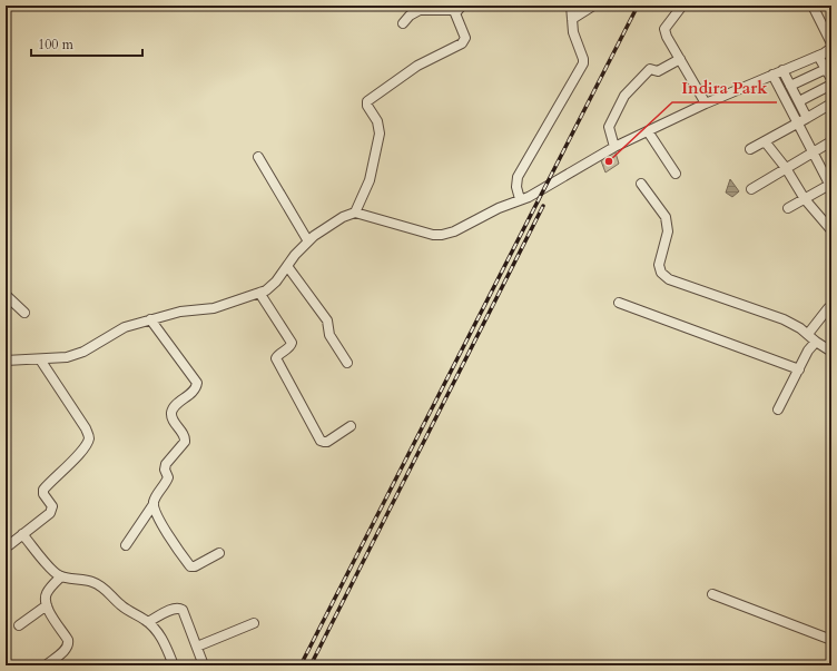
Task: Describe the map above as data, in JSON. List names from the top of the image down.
{
  "places": ["Indira Park"],
  "scale_bar": "100 m"
}
